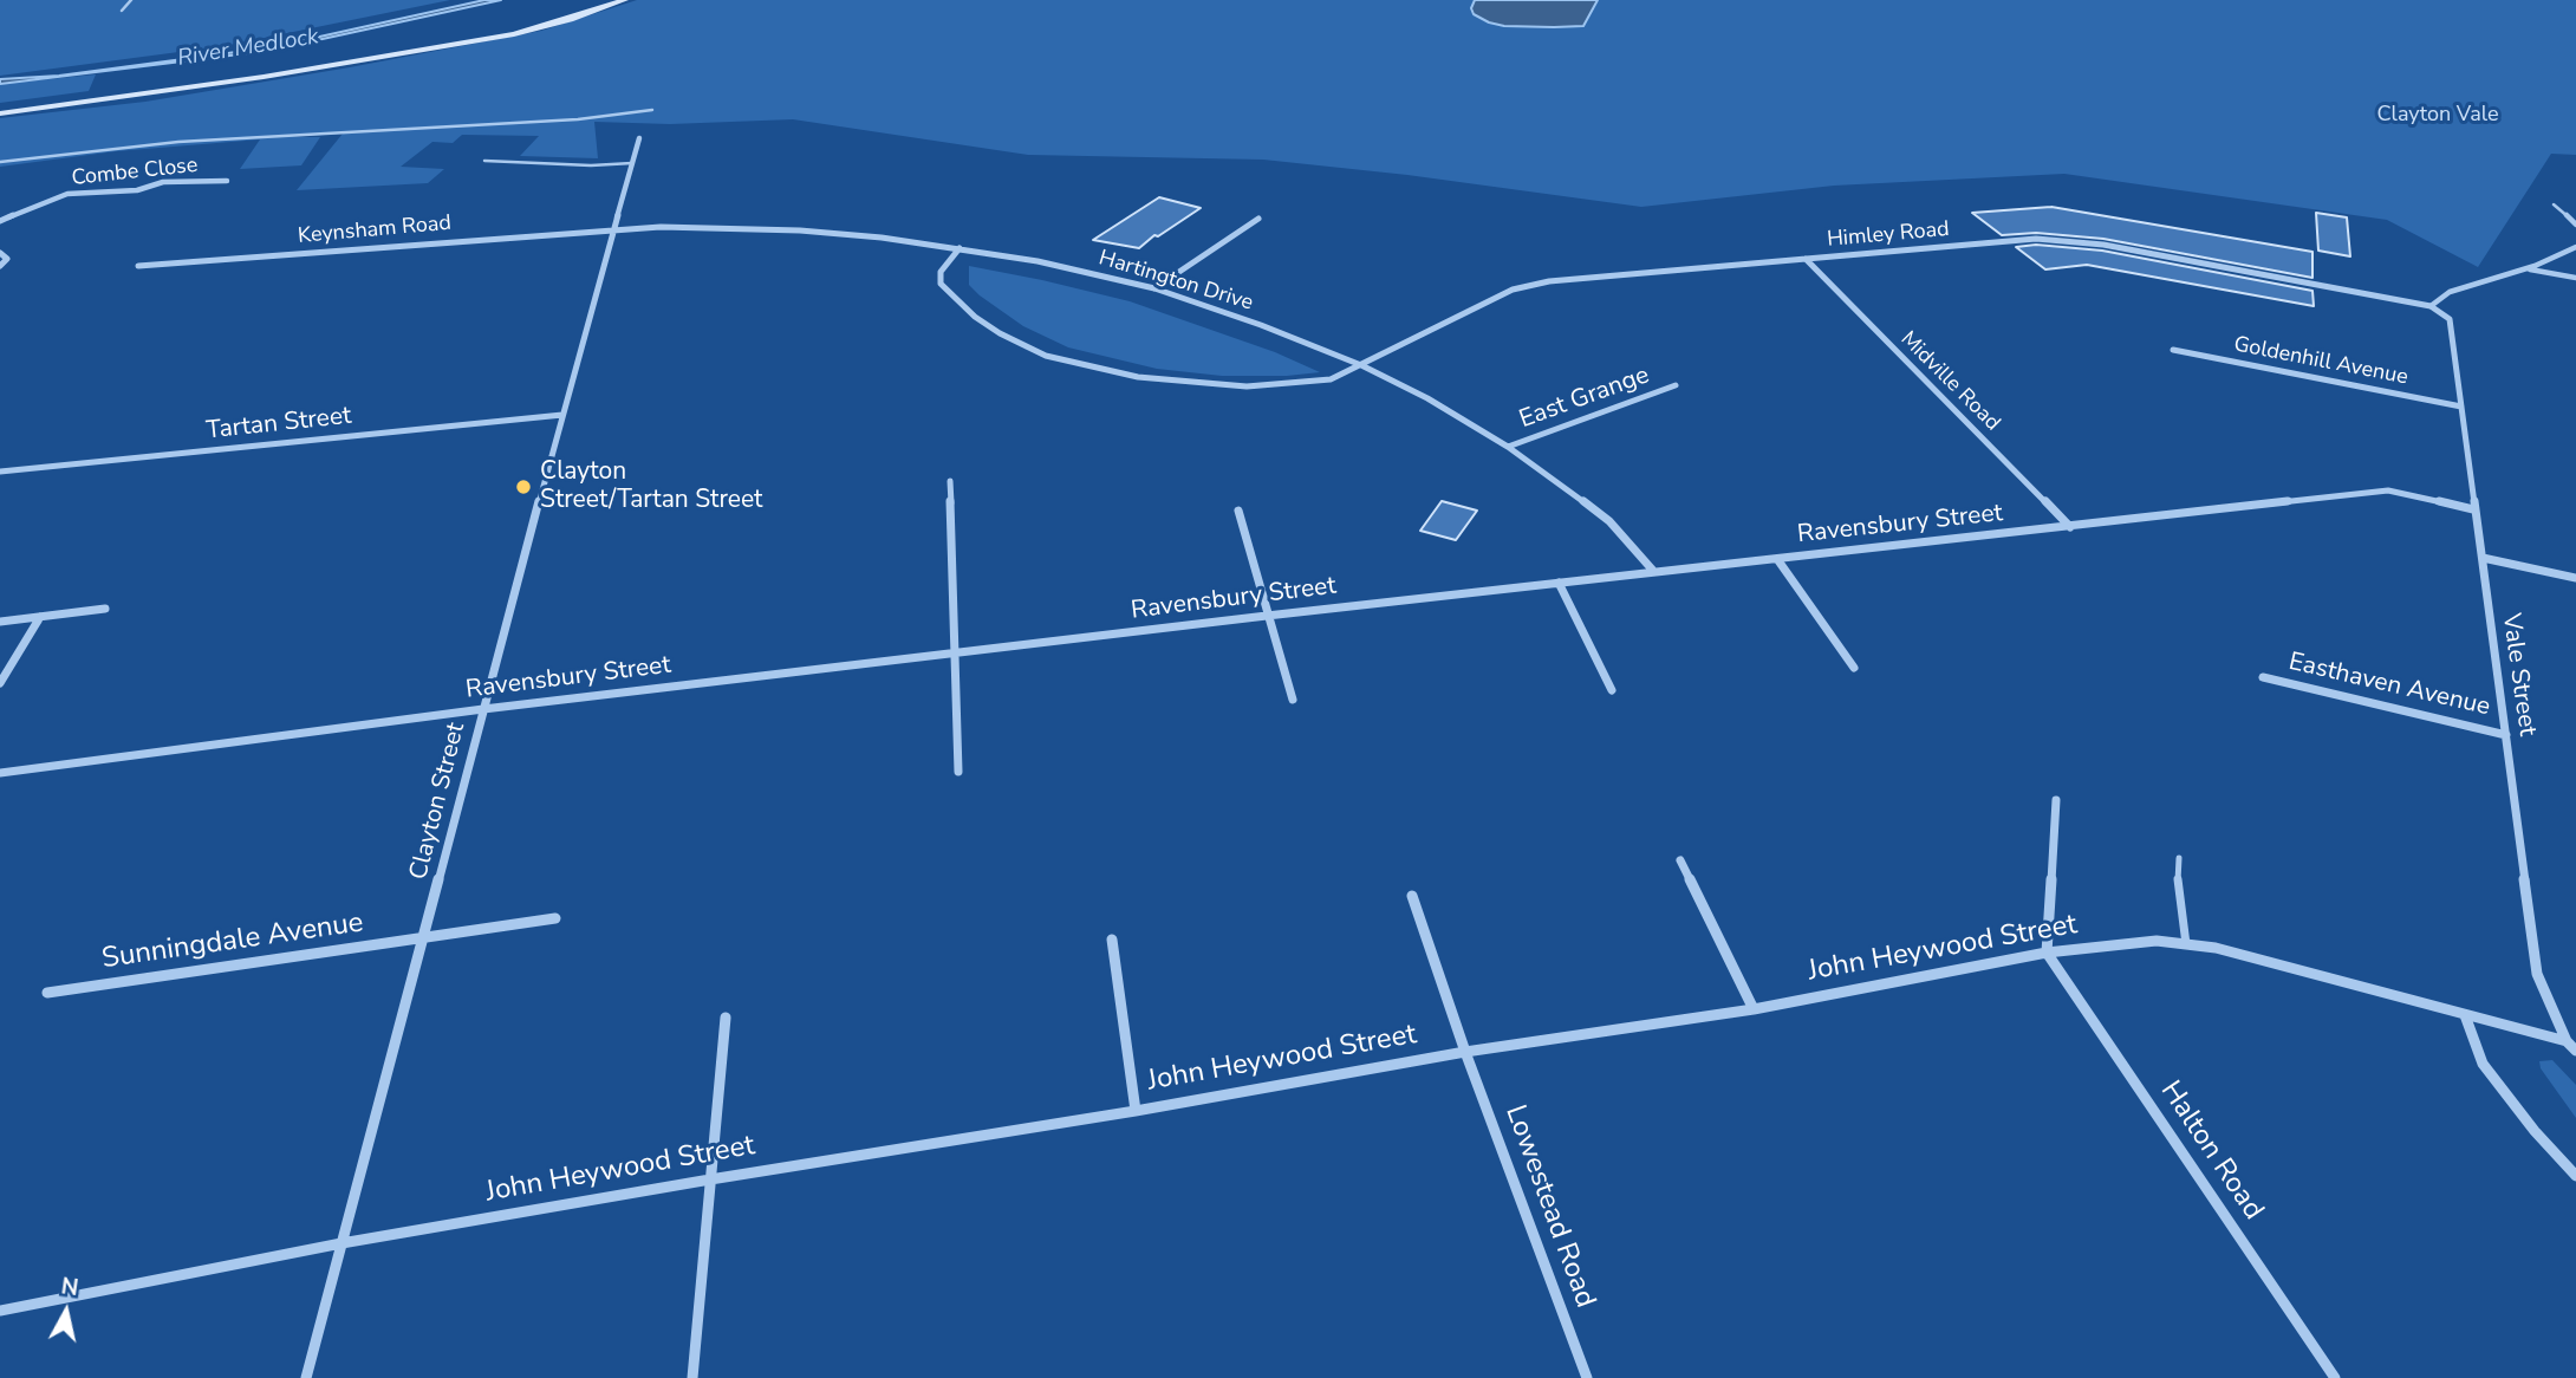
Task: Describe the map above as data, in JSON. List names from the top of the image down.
{
  "streets": {
    "street": [
      "Combe Close",
      "Keynsham Road",
      "Himley Road",
      "Hartington Drive",
      "Goldenhill Avenue",
      "Midville Road",
      "East Grange",
      "Tartan Street",
      "Ravensbury Street",
      "Vale Street",
      "Easthaven Avenue",
      "Clayton Street",
      "Sunningdale Avenue",
      "John Heywood Street",
      "Halton Road",
      "Lowestead Road"
    ]
  },
  "crossings": [
    ["Keynsham Road", "Hartington Drive"],
    ["Keynsham Road", "Clayton Street"],
    ["Himley Road", "Hartington Drive"],
    ["Himley Road", "Midville Road"],
    ["Himley Road", "Vale Street"],
    ["Hartington Drive", "East Grange"],
    ["Hartington Drive", "Ravensbury Street"],
    ["Hartington Drive", "Clayton Street"],
    ["Goldenhill Avenue", "Vale Street"],
    ["Midville Road", "Ravensbury Street"],
    ["Tartan Street", "Clayton Street"],
    ["Ravensbury Street", "Vale Street"],
    ["Ravensbury Street", "Clayton Street"],
    ["Vale Street", "Easthaven Avenue"],
    ["Vale Street", "John Heywood Street"],
    ["Clayton Street", "Sunningdale Avenue"],
    ["Clayton Street", "John Heywood Street"],
    ["John Heywood Street", "Halton Road"],
    ["John Heywood Street", "Lowestead Road"]
  ],
  "water": ["River Medlock"],
  "parks": ["Clayton Vale"],
  "places": ["Clayton Street/Tartan Street"],
  "north": "top"
}
